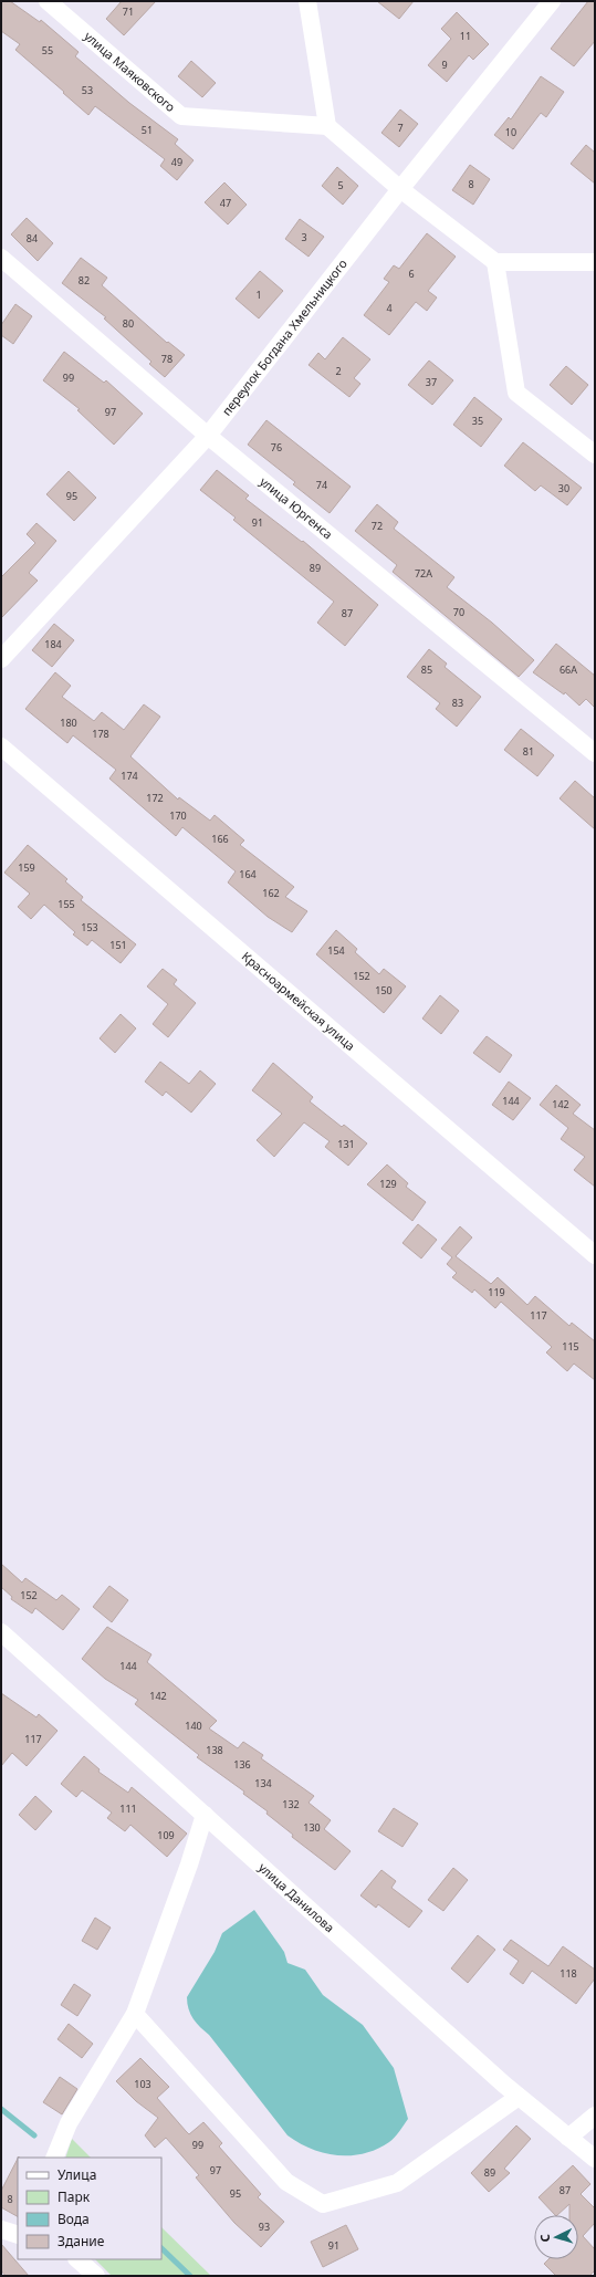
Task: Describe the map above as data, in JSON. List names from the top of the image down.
{
  "streets": {
    "street": [
      "улица Маяковского",
      "переулок Богдана Хмельницкого",
      "улица Юргенса",
      "Красноармейская улица",
      "улица Данилова"
    ]
  },
  "crossings": [
    ["переулок Богдана Хмельницкого", "улица Юргенса"]
  ],
  "house_numbers": [
    "71",
    "11",
    "55",
    "9",
    "53",
    "7",
    "51",
    "10",
    "49",
    "8",
    "5",
    "47",
    "3",
    "84",
    "6",
    "82",
    "1",
    "4",
    "80",
    "78",
    "2",
    "99",
    "37",
    "97",
    "35",
    "76",
    "74",
    "30",
    "95",
    "91",
    "72",
    "89",
    "72А",
    "70",
    "87",
    "184",
    "85",
    "66А",
    "83",
    "180",
    "178",
    "81",
    "174",
    "172",
    "170",
    "166",
    "159",
    "164",
    "162",
    "155",
    "153",
    "151",
    "154",
    "152",
    "150",
    "144",
    "142",
    "131",
    "129",
    "119",
    "117",
    "115",
    "152",
    "144",
    "142",
    "140",
    "117",
    "138",
    "136",
    "134",
    "132",
    "111",
    "130",
    "109",
    "118",
    "103",
    "99",
    "97",
    "89",
    "87",
    "95",
    "8",
    "93",
    "91"
  ],
  "legend": [
    "Улица",
    "Парк",
    "Вода",
    "Здание"
  ],
  "north": "left"
}
